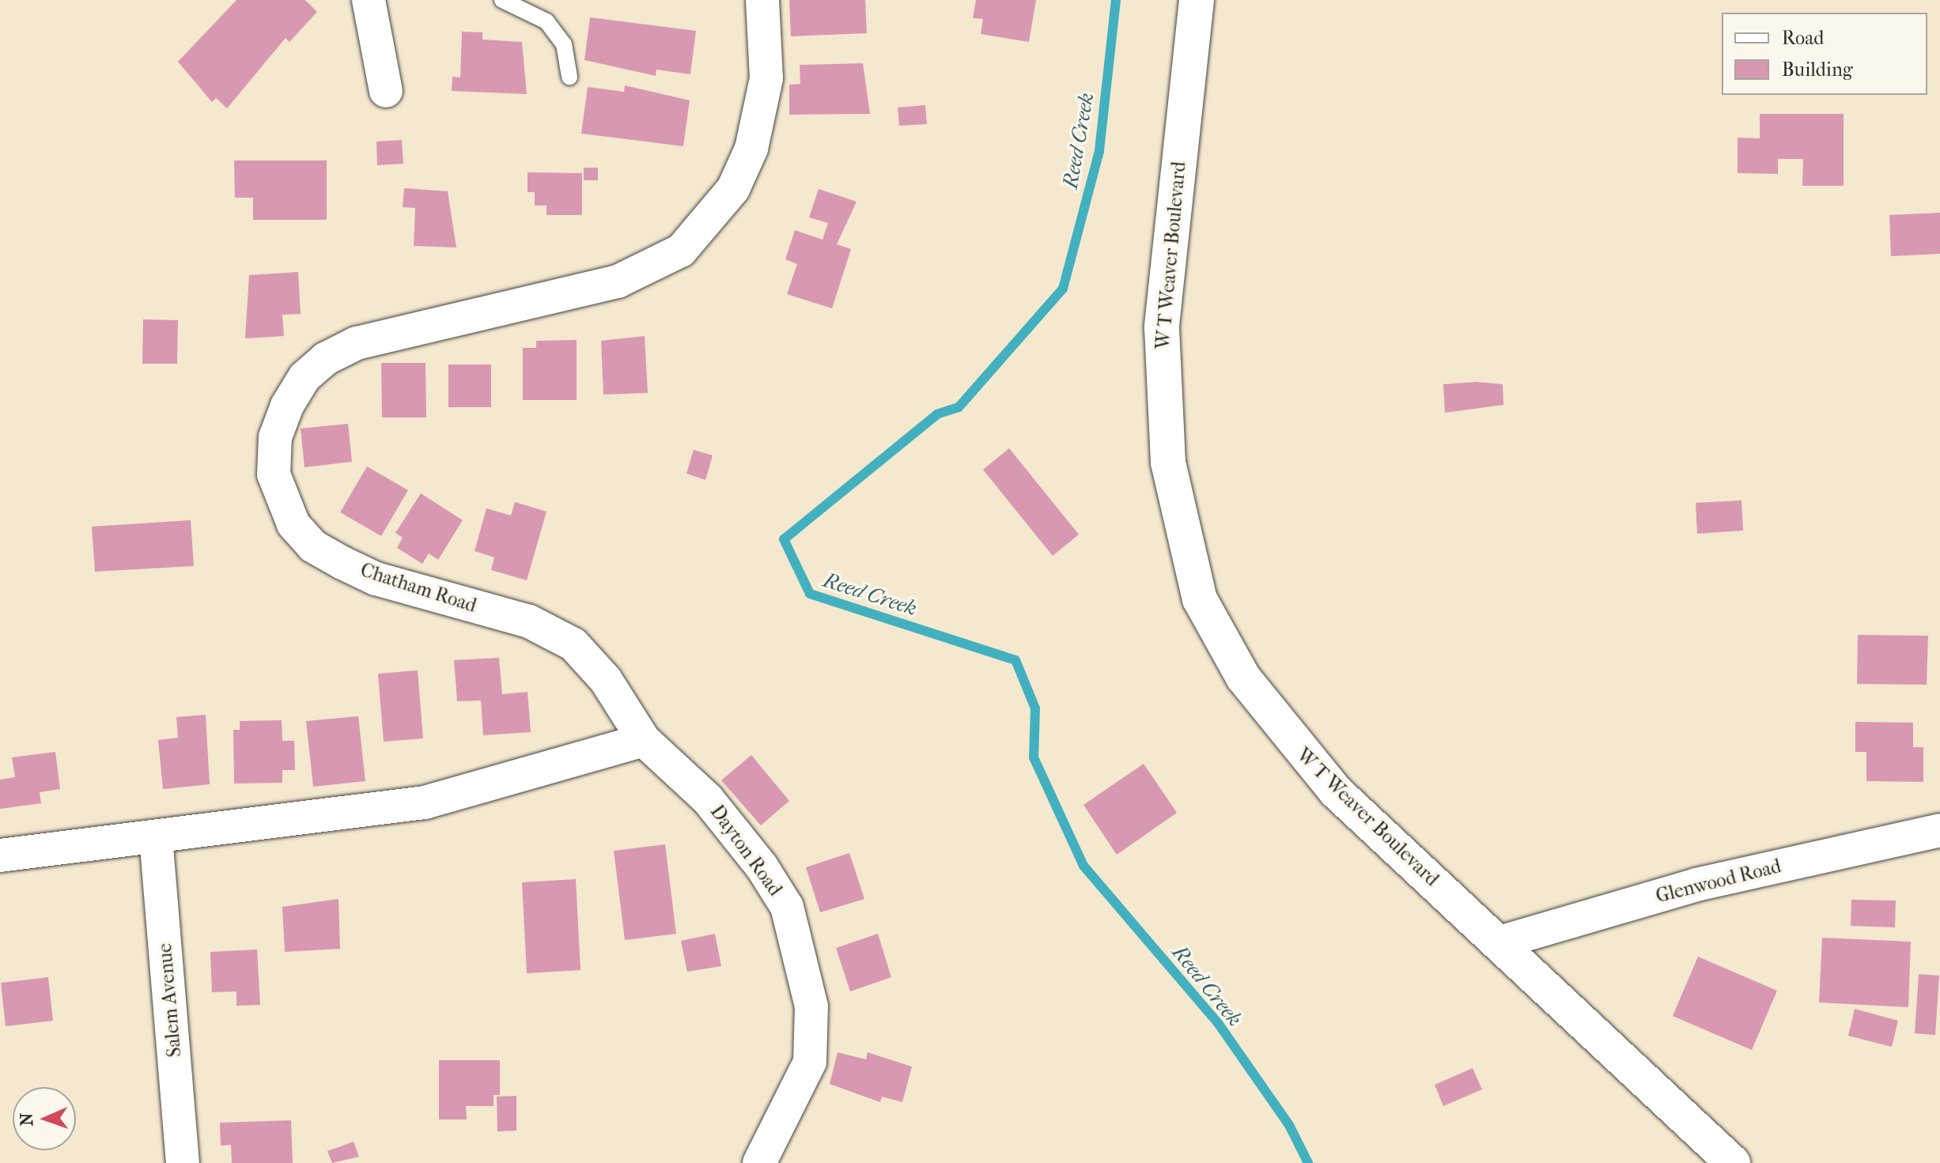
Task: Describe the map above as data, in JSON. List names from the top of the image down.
{
  "streets": {
    "main road": ["W T Weaver Boulevard"],
    "street": [
      "Chatham Road",
      "Dayton Road",
      "Glenwood Road",
      "Salem Avenue"
    ]
  },
  "crossings": [
    ["W T Weaver Boulevard", "Glenwood Road"],
    ["Chatham Road", "Dayton Road"]
  ],
  "water": ["Reed Creek"],
  "legend": ["Road", "Building"],
  "north": "left"
}
